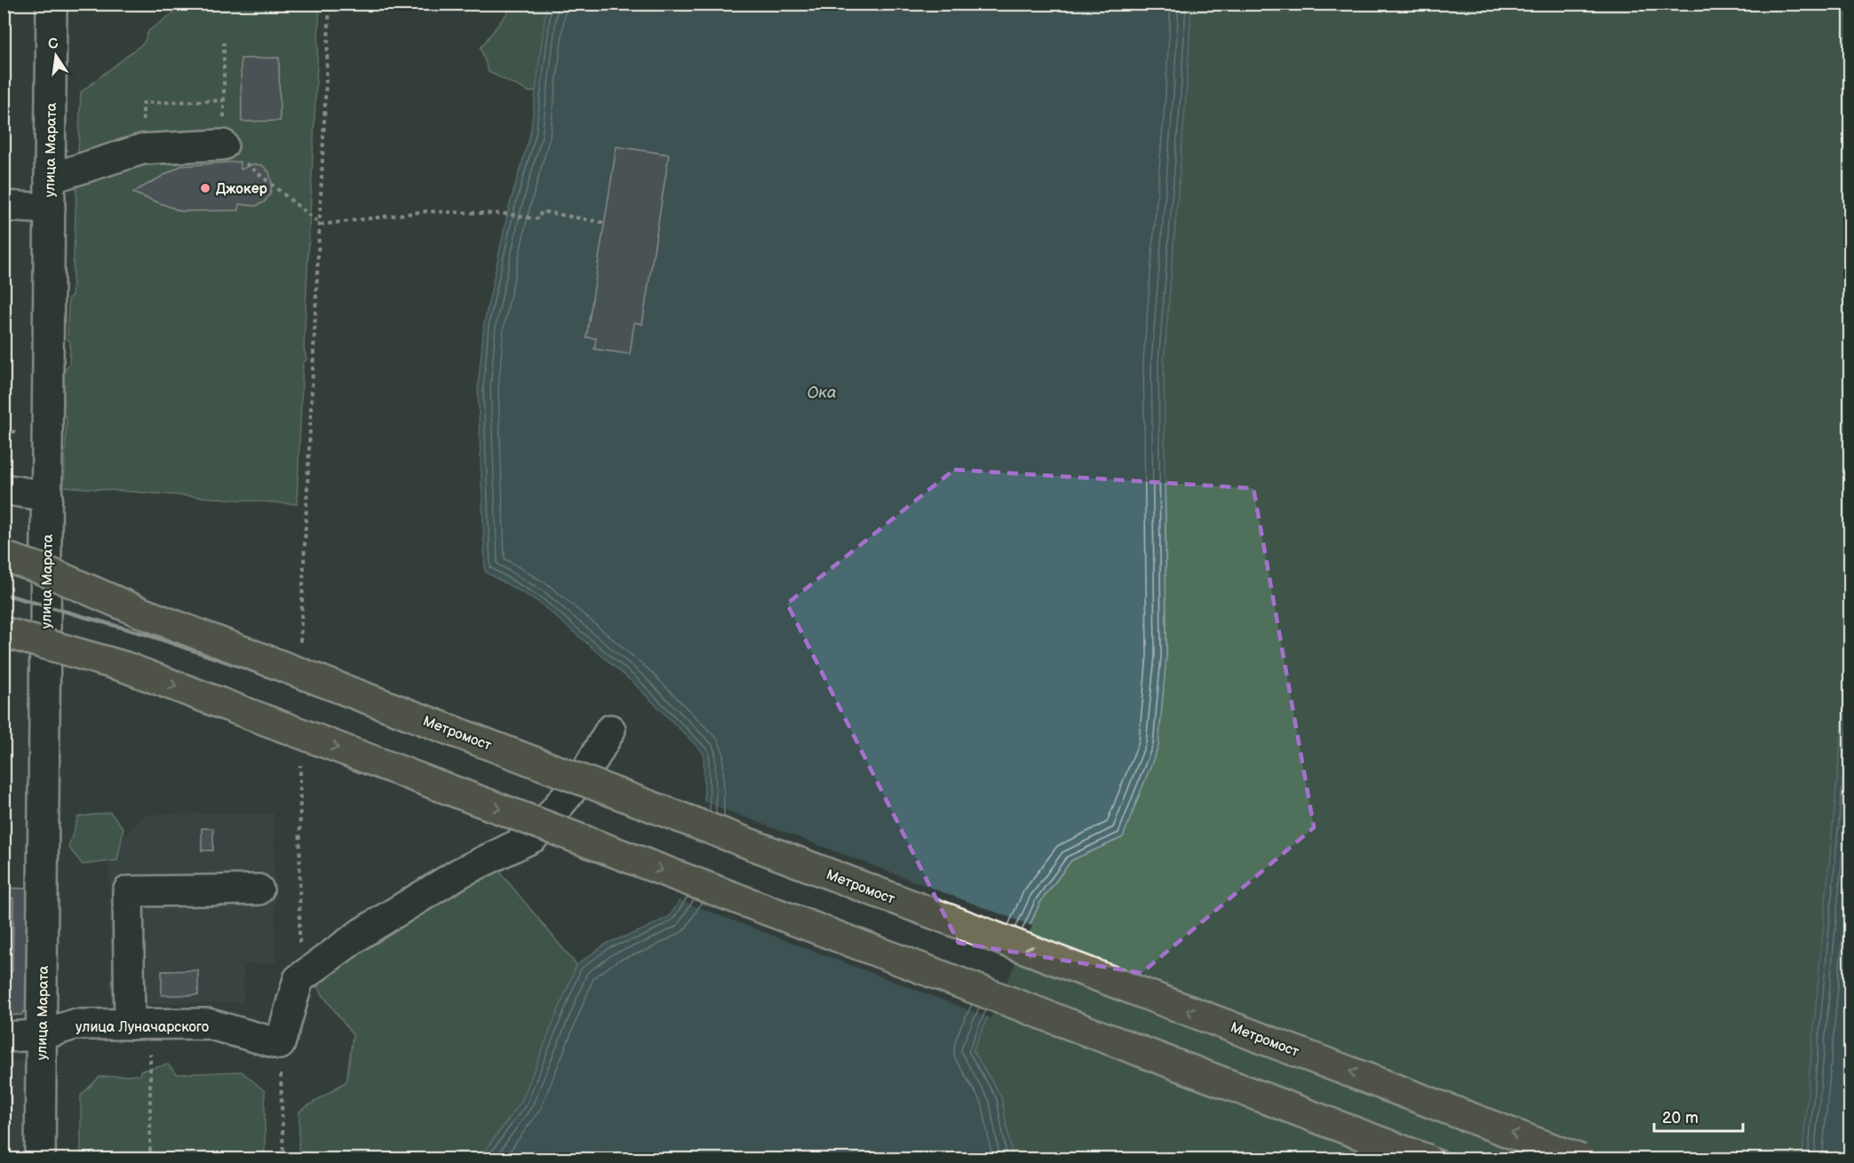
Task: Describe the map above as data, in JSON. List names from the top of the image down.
{
  "streets": {
    "main road": ["Метромост"],
    "street": ["улица Марата", "улица Луначарского"]
  },
  "crossings": [
    ["улица Марата", "улица Луначарского"]
  ],
  "water": ["Ока"],
  "places": ["Джокер"],
  "scale_bar": "20 m",
  "north": "top"
}
